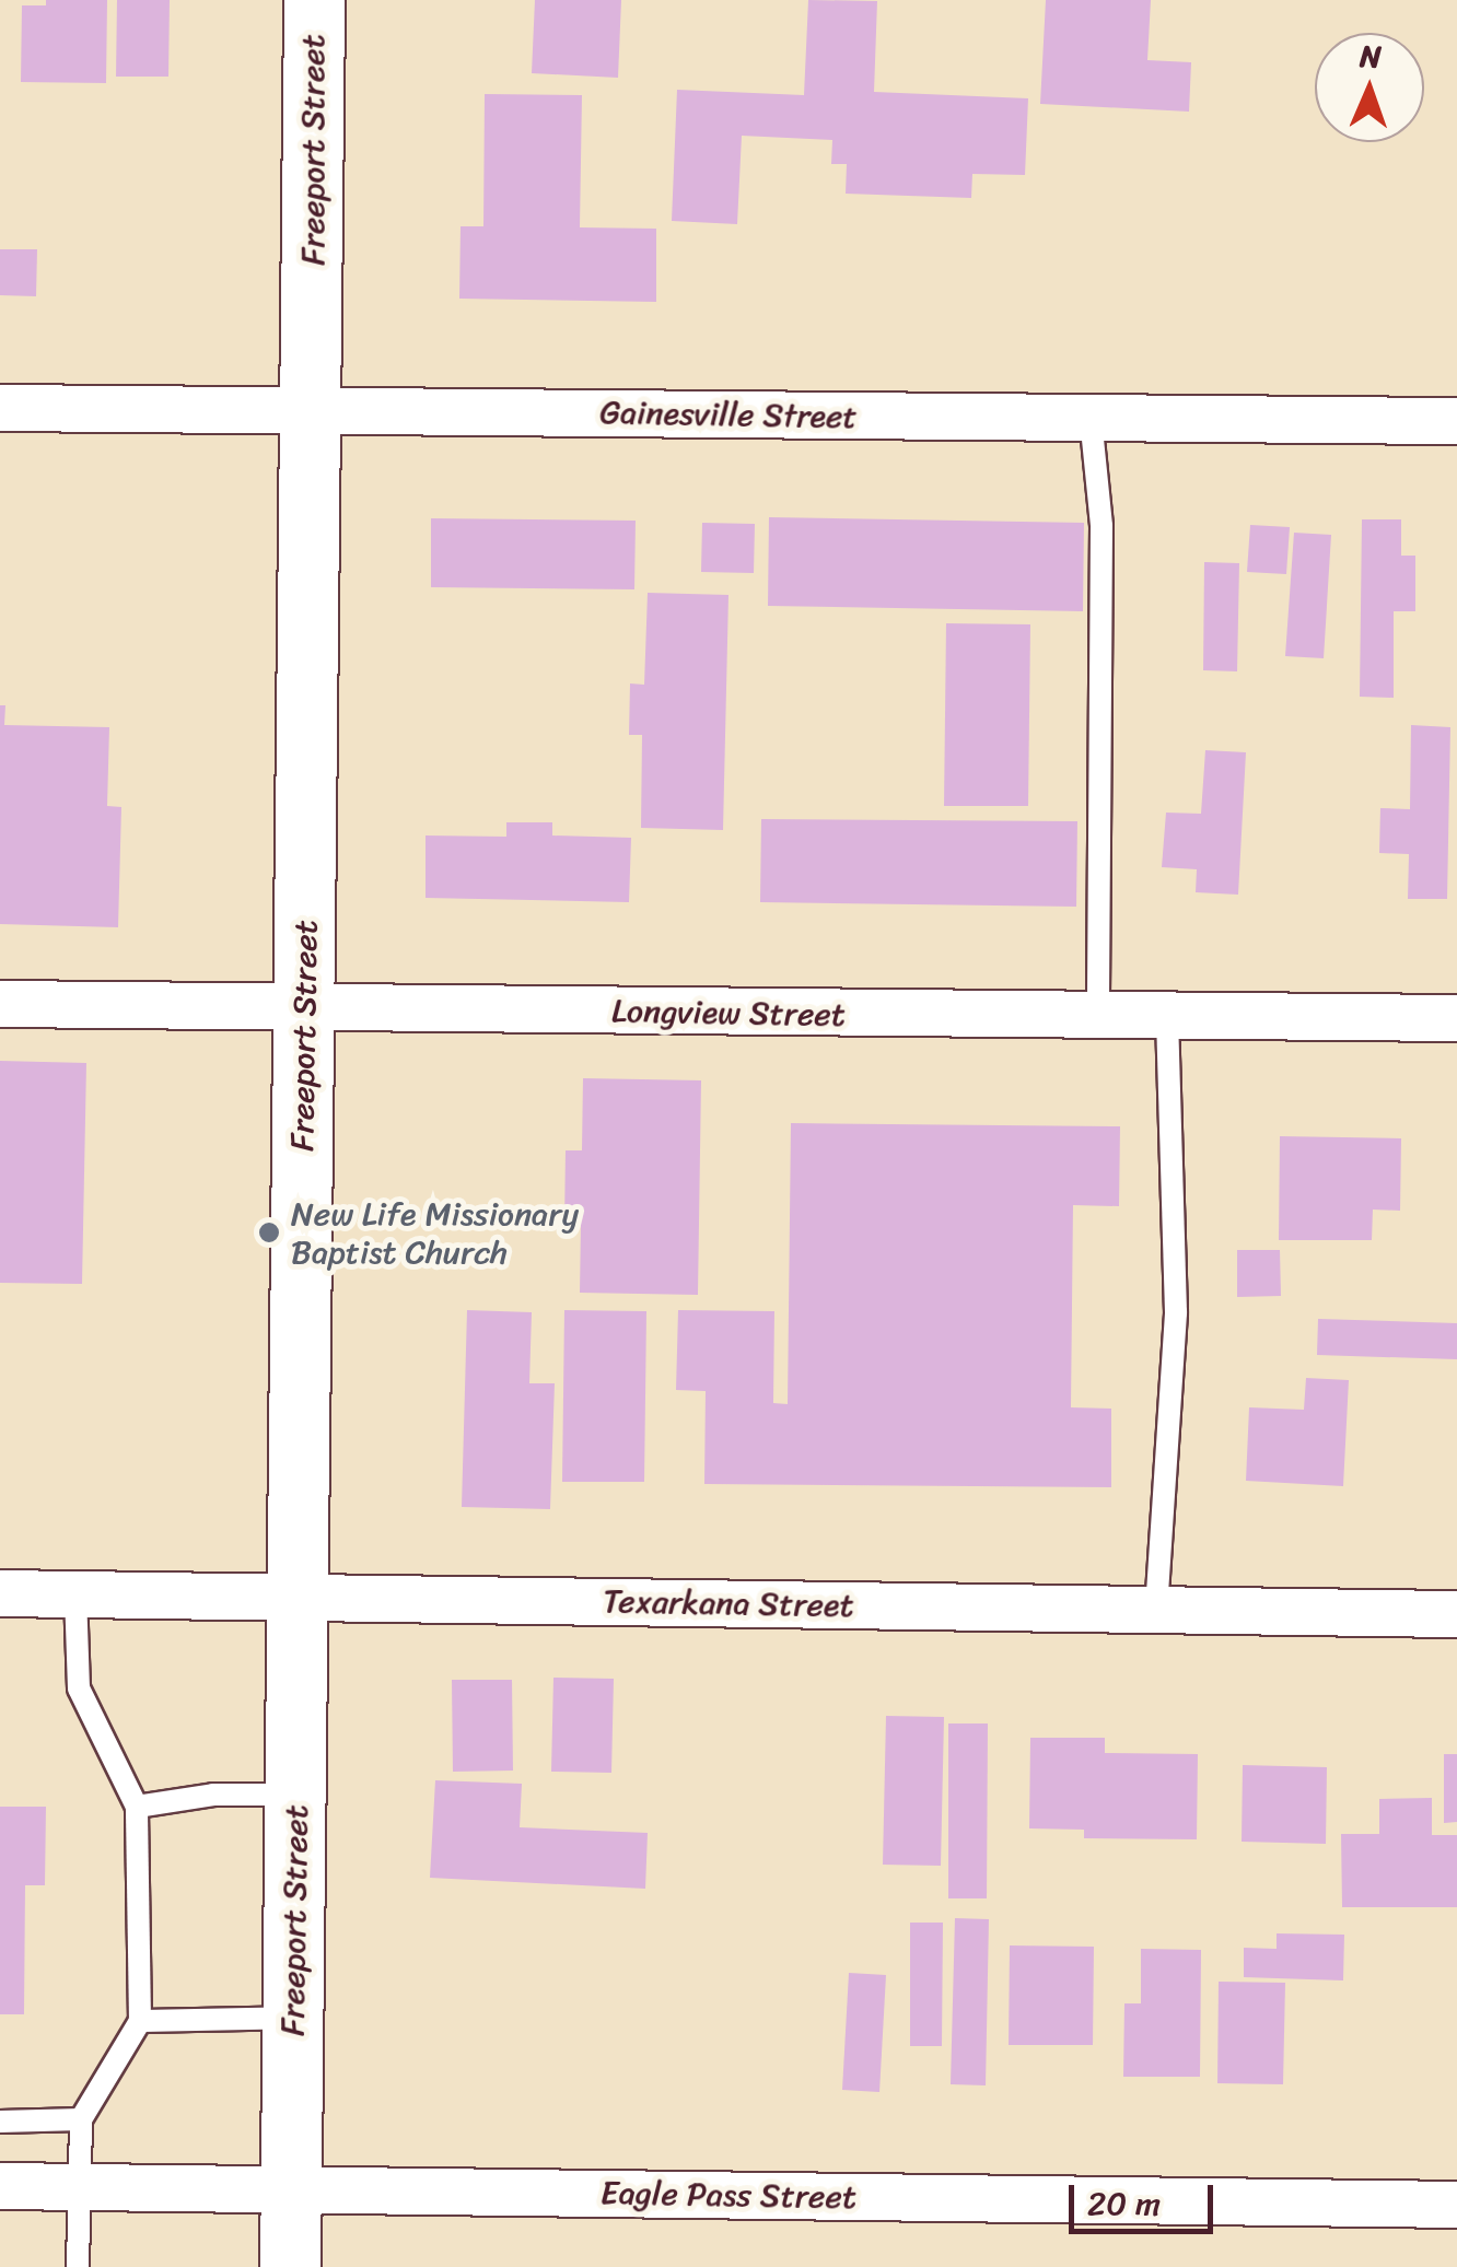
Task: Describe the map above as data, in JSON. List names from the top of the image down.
{
  "streets": {
    "main road": ["Freeport Street"],
    "street": [
      "Gainesville Street",
      "Longview Street",
      "Texarkana Street",
      "Eagle Pass Street"
    ]
  },
  "crossings": [
    ["Freeport Street", "Gainesville Street"],
    ["Freeport Street", "Longview Street"],
    ["Freeport Street", "Texarkana Street"],
    ["Freeport Street", "Eagle Pass Street"]
  ],
  "places": ["New Life Missionary Baptist Church"],
  "scale_bar": "20 m",
  "north": "top"
}
